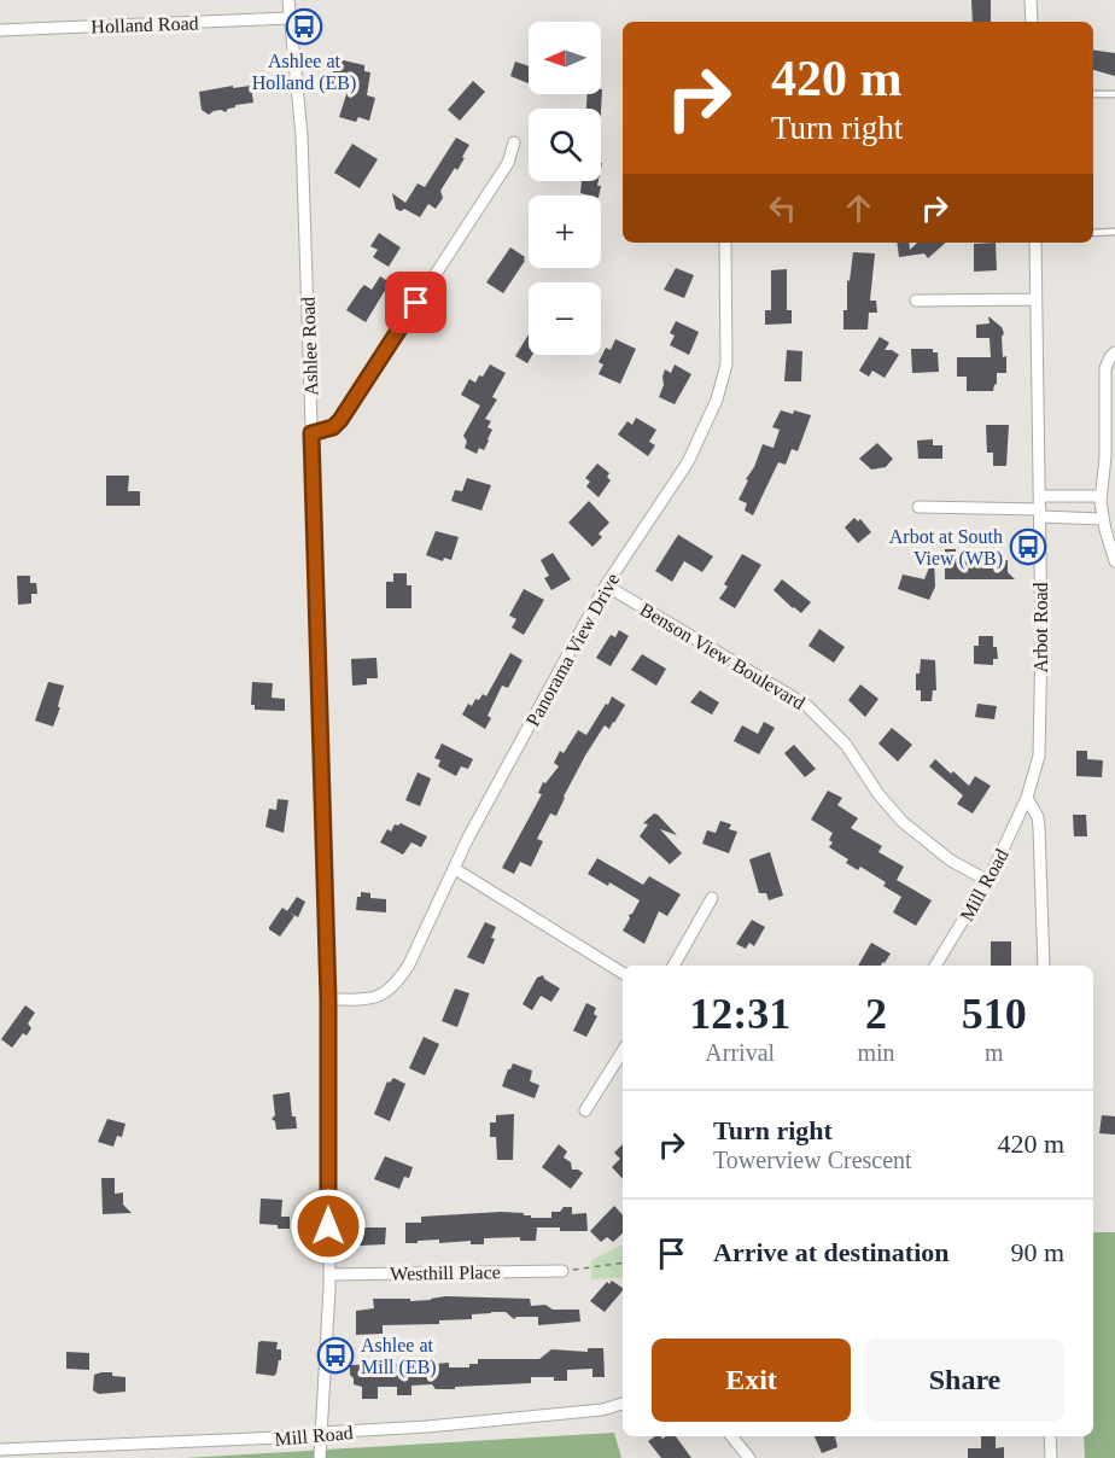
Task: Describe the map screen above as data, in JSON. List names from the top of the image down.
{
  "streets": {
    "street": [
      "Holland Road",
      "Ashlee Road",
      "Arbot Road",
      "Panorama View Drive",
      "Benson View Boulevard",
      "Mill Road",
      "Westhill Place"
    ]
  },
  "crossings": [
    ["Holland Road", "Ashlee Road"],
    ["Ashlee Road", "Panorama View Drive"],
    ["Ashlee Road", "Mill Road"],
    ["Ashlee Road", "Westhill Place"],
    ["Arbot Road", "Mill Road"],
    ["Panorama View Drive", "Benson View Boulevard"],
    ["Benson View Boulevard", "Mill Road"]
  ],
  "places": {
    "bus stop": ["Ashlee at Holland (EB)", "Arbot at South View (WB)", "Ashlee at Mill (EB)"]
  },
  "north": "left",
  "page": {
    "map_buttons": ["+", "−"],
    "turn": ["420 m", "Turn right"],
    "eta": [
      "12:31",
      "Arrival",
      "2",
      "min",
      "510",
      "m"
    ],
    "list": [
      {
        "name": "Turn right",
        "note": "Towerview Crescent",
        "value": "420 m"
      },
      {
        "name": "Arrive at destination",
        "value": "90 m"
      }
    ],
    "buttons": ["Exit", "Share"]
  }
}
